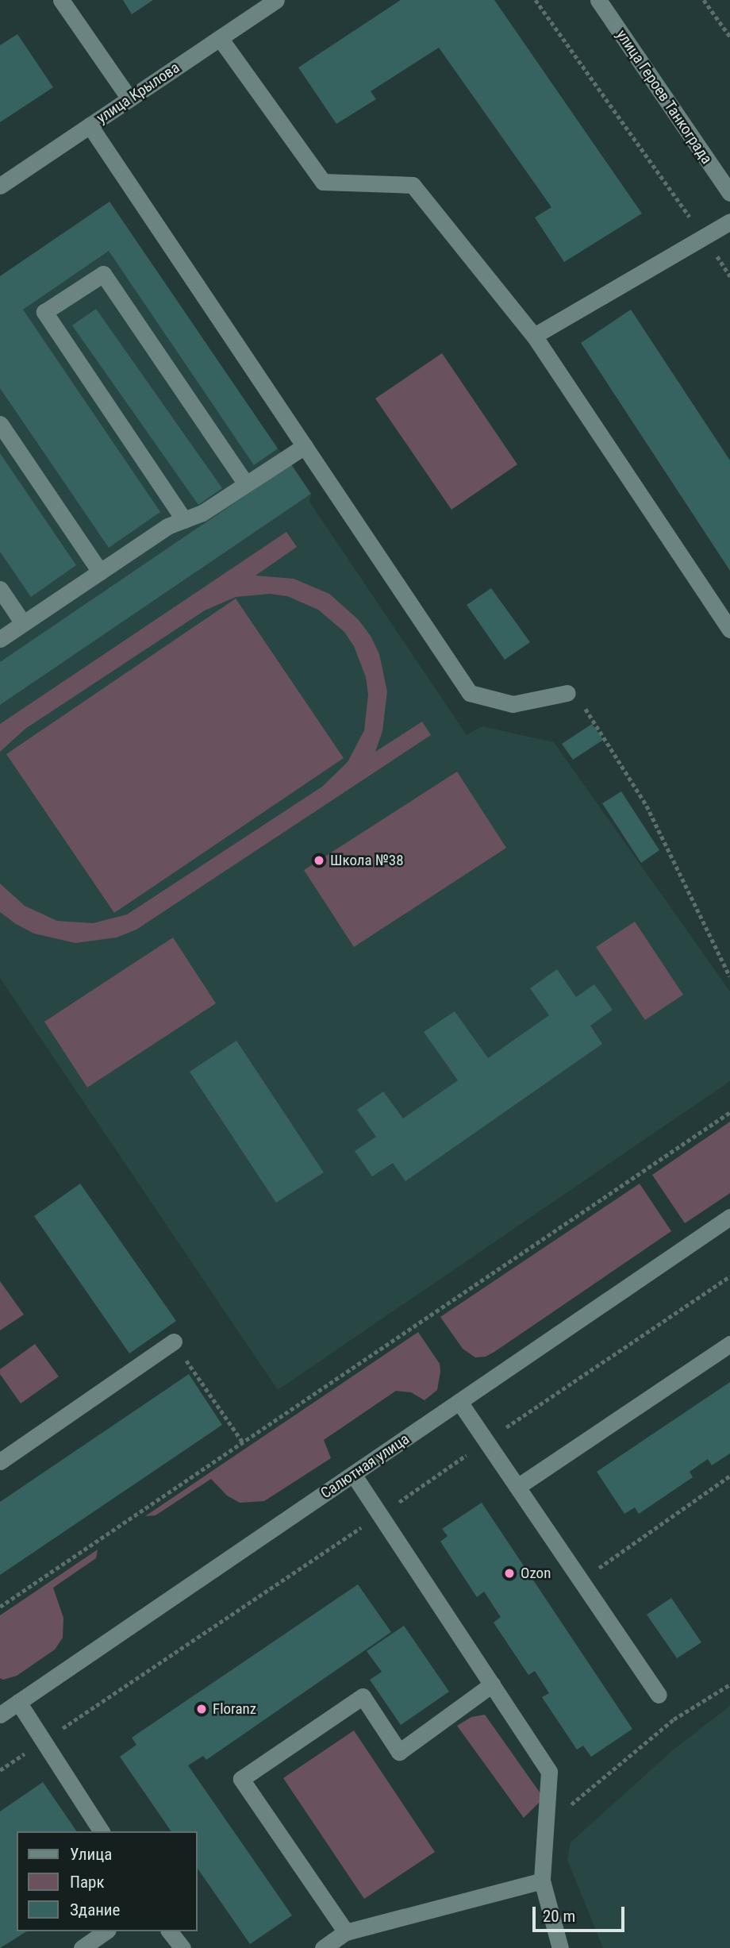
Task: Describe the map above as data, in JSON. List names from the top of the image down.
{
  "streets": {
    "street": ["улица Крылова", "улица Героев Танкограда", "Салютная улица"]
  },
  "places": ["Школа №38", "Ozon", "Floranz"],
  "legend": ["Улица", "Парк", "Здание"],
  "scale_bar": "20 m"
}
